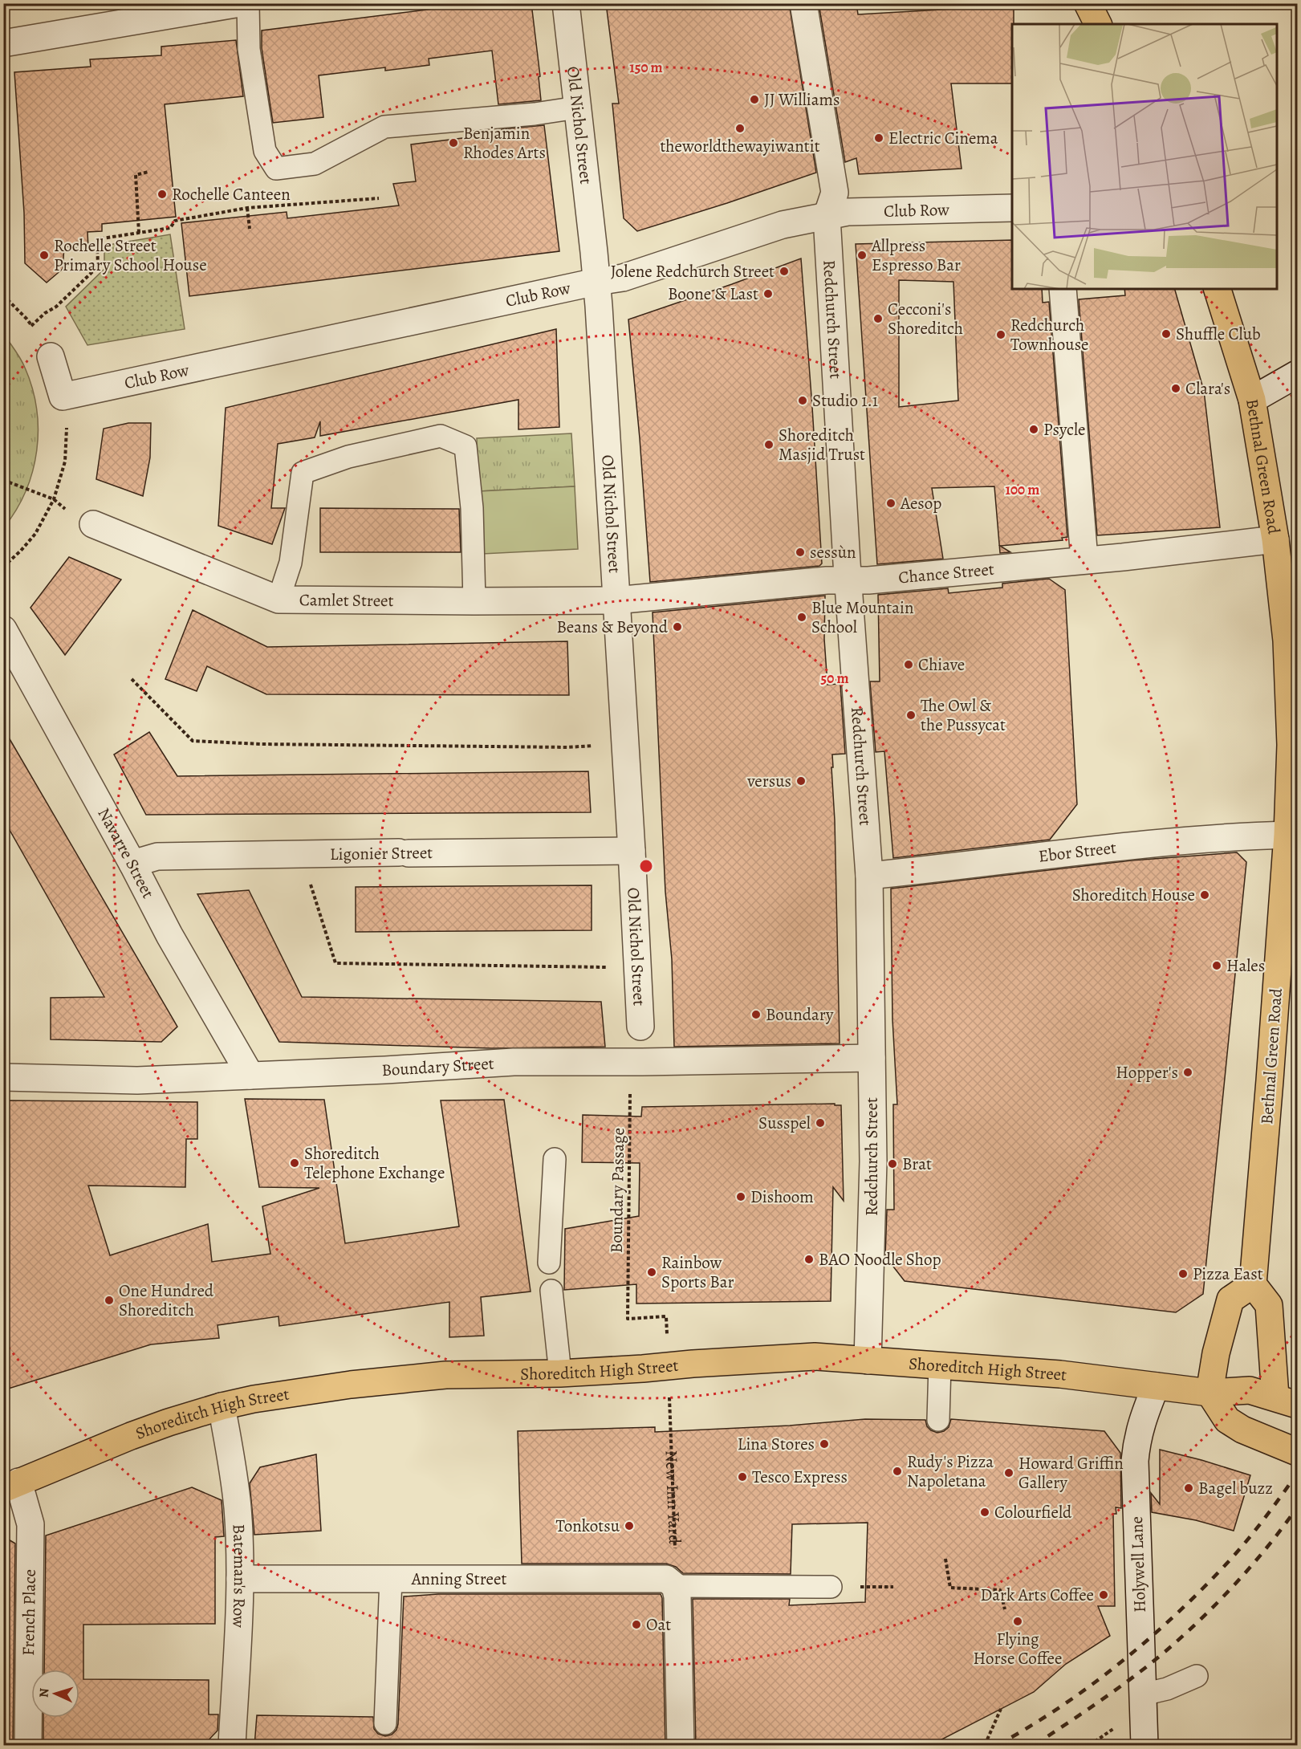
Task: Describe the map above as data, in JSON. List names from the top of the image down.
{
  "streets": {
    "main road": ["Bethnal Green Road", "Shoreditch High Street"],
    "street": [
      "Old Nichol Street",
      "Club Row",
      "Redchurch Street",
      "Chance Street",
      "Camlet Street",
      "Ebor Street",
      "Navarre Street",
      "Ligonier Street",
      "Boundary Street",
      "Holywell Lane",
      "Bateman's Row",
      "Anning Street",
      "French Place"
    ],
    "path": ["Boundary Passage", "New Inn Yard"]
  },
  "crossings": [
    ["Old Nichol Street", "Club Row"],
    ["Old Nichol Street", "Chance Street"],
    ["Old Nichol Street", "Camlet Street"],
    ["Old Nichol Street", "Ligonier Street"],
    ["Club Row", "Redchurch Street"],
    ["Redchurch Street", "Chance Street"],
    ["Redchurch Street", "Ebor Street"],
    ["Redchurch Street", "Boundary Street"],
    ["Redchurch Street", "Shoreditch High Street"],
    ["Bethnal Green Road", "Chance Street"],
    ["Bethnal Green Road", "Ebor Street"],
    ["Chance Street", "Camlet Street"],
    ["Navarre Street", "Ligonier Street"],
    ["Navarre Street", "Boundary Street"],
    ["Boundary Street", "Boundary Passage"],
    ["Shoreditch High Street", "Holywell Lane"],
    ["Shoreditch High Street", "Bateman's Row"],
    ["Shoreditch High Street", "French Place"],
    ["New Inn Yard", "Anning Street"],
    ["Bateman's Row", "Anning Street"]
  ],
  "places": [
    "JJ Williams",
    "theworldthewayiwantit",
    "Electric Cinema",
    "Benjamin Rhodes Arts",
    "Rochelle Canteen",
    "Rochelle Street Primary School House",
    "Allpress Espresso Bar",
    "Jolene Redchurch Street",
    "Boone & Last",
    "Cecconi's Shoreditch",
    "Shuffle Club",
    "Redchurch Townhouse",
    "Clara's",
    "Studio 1.1",
    "Psycle",
    "Shoreditch Masjid Trust",
    "Aesop",
    "sessùn",
    "Blue Mountain School",
    "Beans & Beyond",
    "Chiave",
    "The Owl & the Pussycat",
    "versus",
    "Shoreditch House",
    "Hales",
    "Boundary",
    "Hopper's",
    "Susspel",
    "Shoreditch Telephone Exchange",
    "Brat",
    "Dishoom",
    "BAO Noodle Shop",
    "Rainbow Sports Bar",
    "Pizza East",
    "One Hundred Shoreditch",
    "Lina Stores",
    "Rudy's Pizza Napoletana",
    "Howard Griffin Gallery",
    "Tesco Express",
    "Bagel buzz",
    "Colourfield",
    "Tonkotsu",
    "Dark Arts Coffee",
    "Flying Horse Coffee",
    "Oat"
  ],
  "north": "left",
  "rings": ["150 m", "100 m", "50 m"]
}
